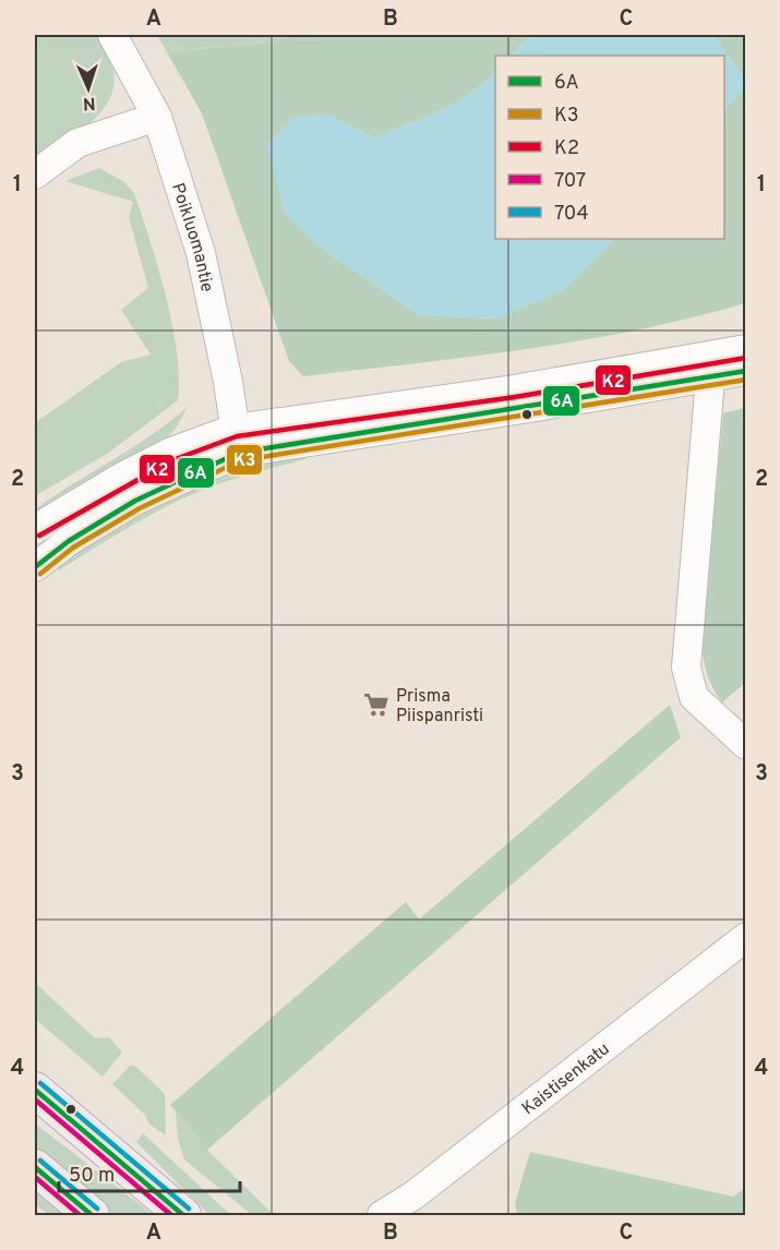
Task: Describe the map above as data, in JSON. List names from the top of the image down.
{
  "streets": {
    "street": ["Poikluomantie", "Kaistisenkatu"]
  },
  "places": {
    "supermarket": ["Prisma Piispanristi"]
  },
  "lines": [
    "transit line K2",
    "transit line 6A",
    "transit line K3",
    "transit line 704",
    "transit line 707"
  ],
  "legend": [
    "6A",
    "K3",
    "K2",
    "707",
    "704"
  ],
  "scale_bar": "50 m",
  "north": "bottom",
  "grid": {
    "columns": ["A", "B", "C"],
    "rows": [
      "1",
      "2",
      "3",
      "4"
    ]
  }
}
